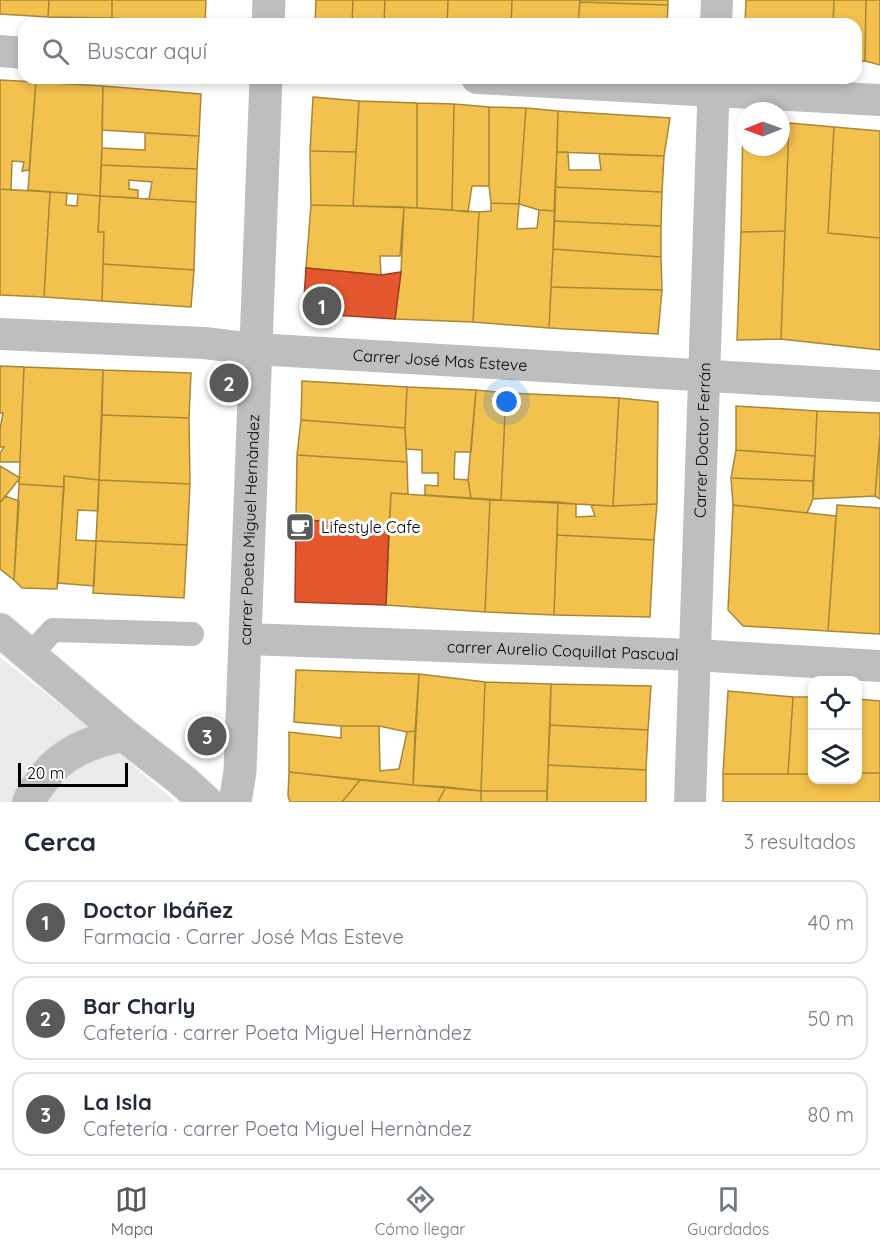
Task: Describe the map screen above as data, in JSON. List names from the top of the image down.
{
  "streets": {
    "main road": ["carrer Poeta Miguel Hernàndez"],
    "street": ["Carrer José Mas Esteve", "Carrer Doctor Ferrán", "carrer Aurelio Coquillat Pascual"]
  },
  "crossings": [
    ["Carrer José Mas Esteve", "Carrer Doctor Ferrán"],
    ["Carrer José Mas Esteve", "carrer Poeta Miguel Hernàndez"],
    ["Carrer Doctor Ferrán", "carrer Aurelio Coquillat Pascual"],
    ["carrer Poeta Miguel Hernàndez", "carrer Aurelio Coquillat Pascual"]
  ],
  "places": {
    "cafe": ["Lifestyle Cafe"]
  },
  "scale_bar": "20 m",
  "north": "left",
  "page": {
    "search": "Buscar aquí",
    "pins": ["1", "2", "3"],
    "scale": "20 m",
    "heading": ["Cerca", "3 resultados"],
    "list": [
      {
        "mark": "1",
        "name": "Doctor Ibáñez",
        "note": "Farmacia · Carrer José Mas Esteve",
        "value": "40 m"
      },
      {
        "mark": "2",
        "name": "Bar Charly",
        "note": "Cafetería · carrer Poeta Miguel Hernàndez",
        "value": "50 m"
      },
      {
        "mark": "3",
        "name": "La Isla",
        "note": "Cafetería · carrer Poeta Miguel Hernàndez",
        "value": "80 m"
      }
    ],
    "nav": ["Mapa", "Cómo llegar", "Guardados"]
  }
}
